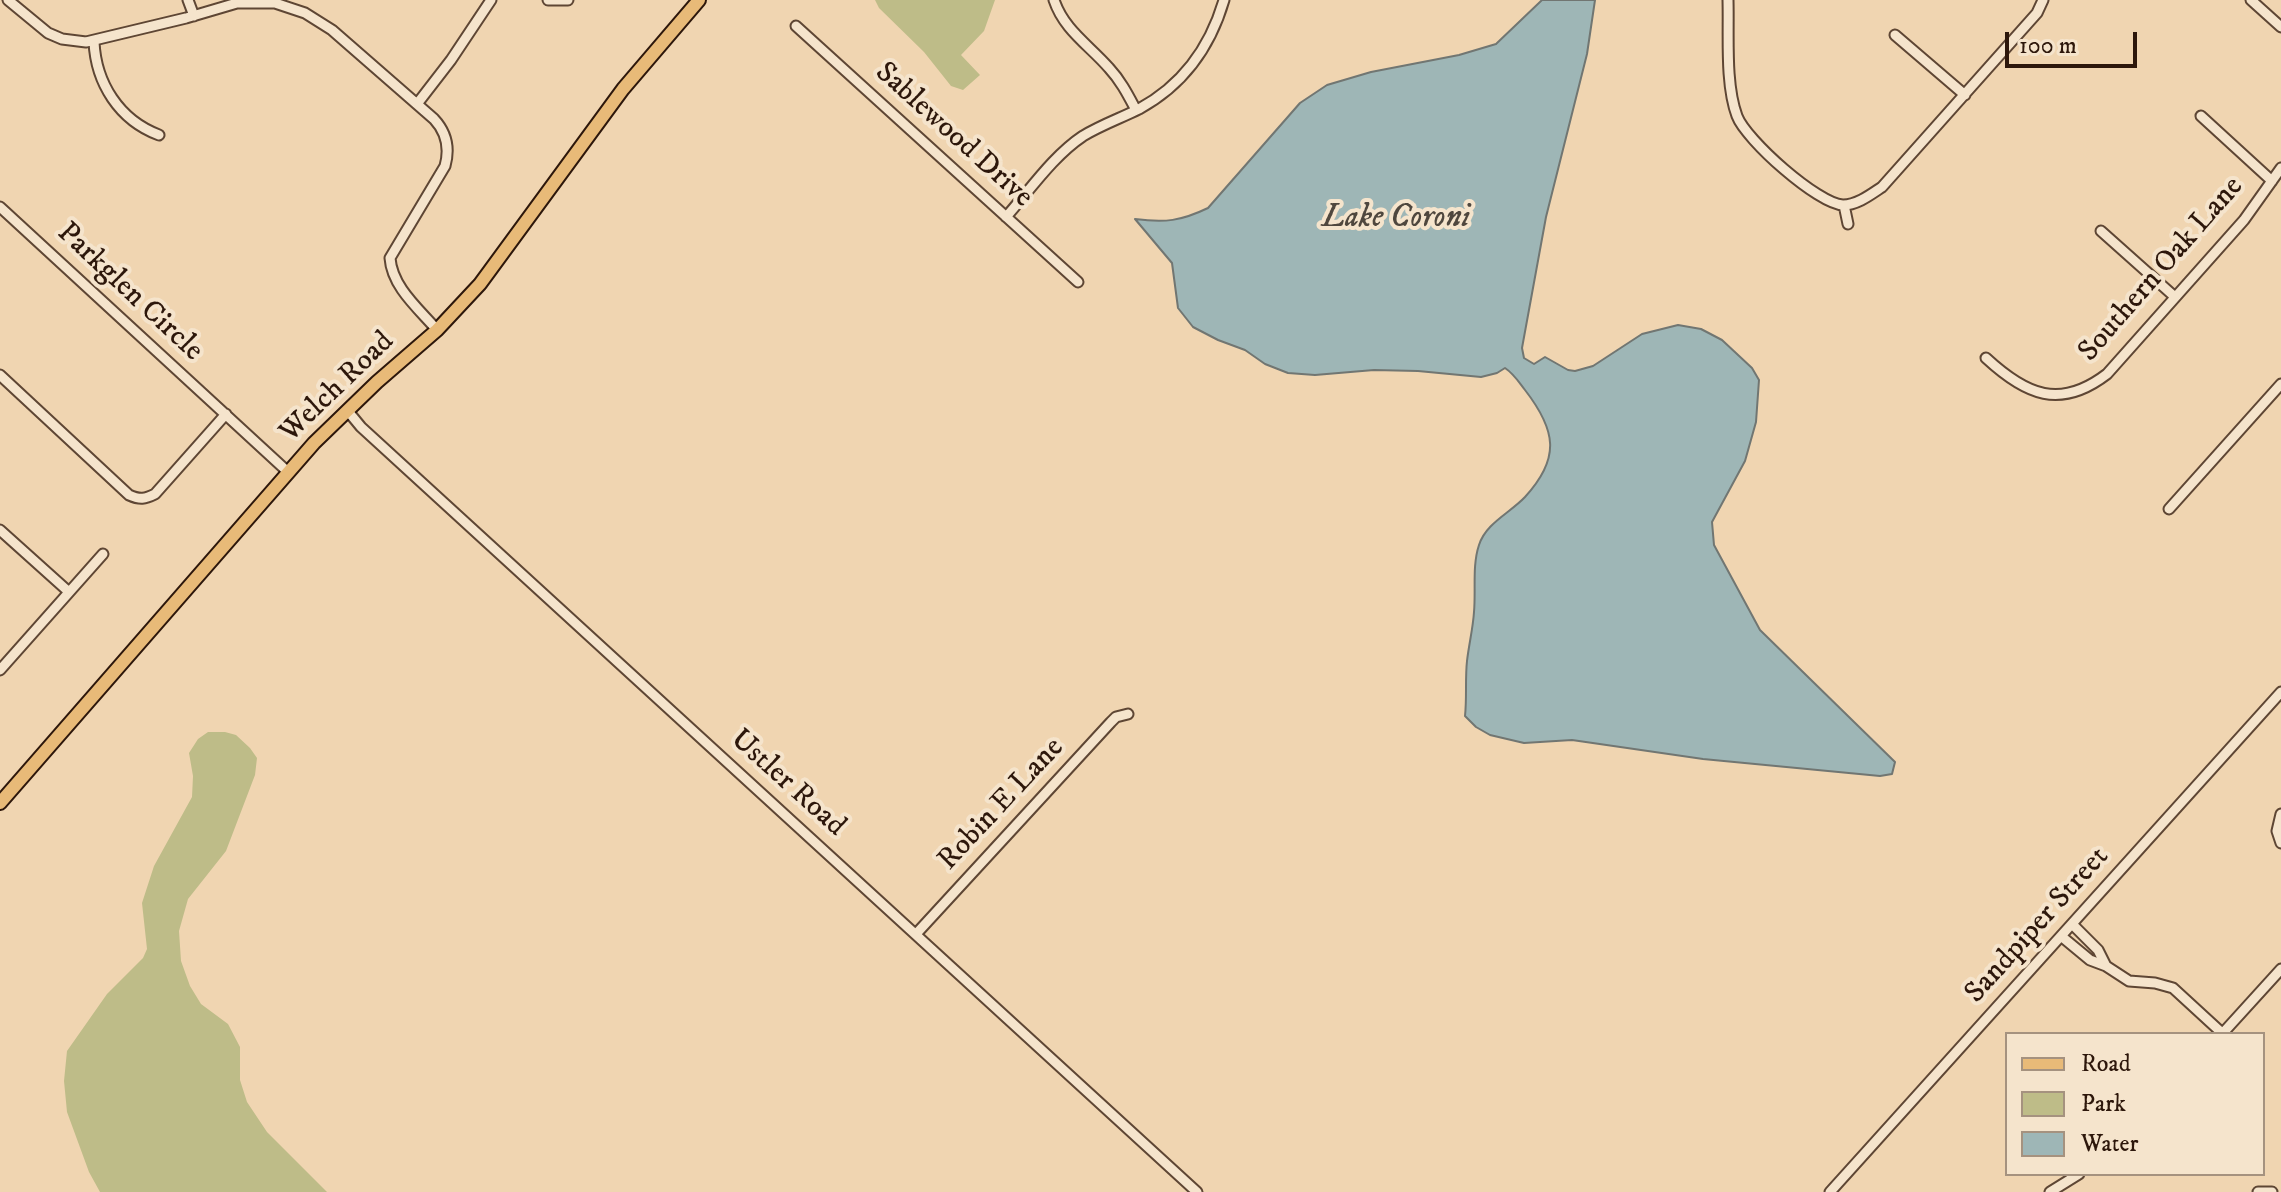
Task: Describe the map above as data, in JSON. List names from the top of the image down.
{
  "streets": {
    "main road": ["Welch Road"],
    "street": [
      "Sablewood Drive",
      "Southern Oak Lane",
      "Parkglen Circle",
      "Ustler Road",
      "Robin E Lane",
      "Sandpiper Street"
    ]
  },
  "crossings": [
    ["Parkglen Circle", "Welch Road"],
    ["Welch Road", "Ustler Road"],
    ["Ustler Road", "Robin E Lane"]
  ],
  "water": ["Lake Coroni"],
  "legend": ["Road", "Park", "Water"],
  "scale_bar": "100 m"
}
